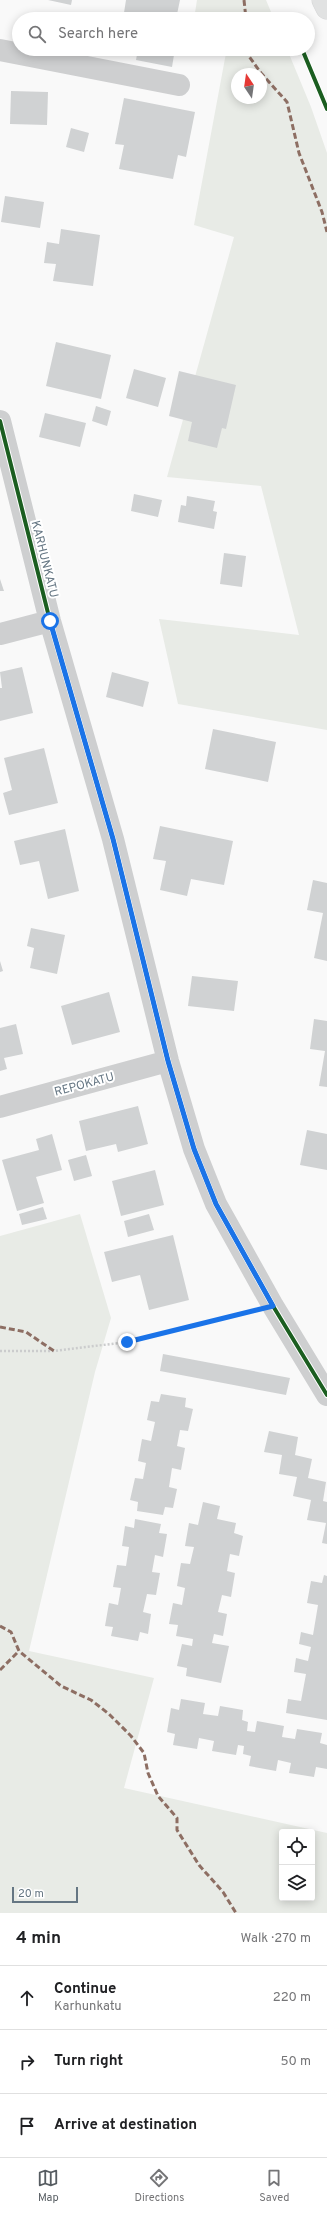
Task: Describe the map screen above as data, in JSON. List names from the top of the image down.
{
  "streets": {
    "street": ["KARHUNKATU", "REPOKATU"]
  },
  "crossings": [
    ["KARHUNKATU", "REPOKATU"]
  ],
  "scale_bar": "20 m",
  "north": "top",
  "page": {
    "search": "Search here",
    "scale": "20 m",
    "heading": ["4 min", "Walk · 270 m"],
    "list": [
      ["Continue", "Karhunkatu", "220 m"],
      ["Turn right", "50 m"],
      "Arrive at destination"
    ],
    "nav": ["Map", "Directions", "Saved"]
  }
}
